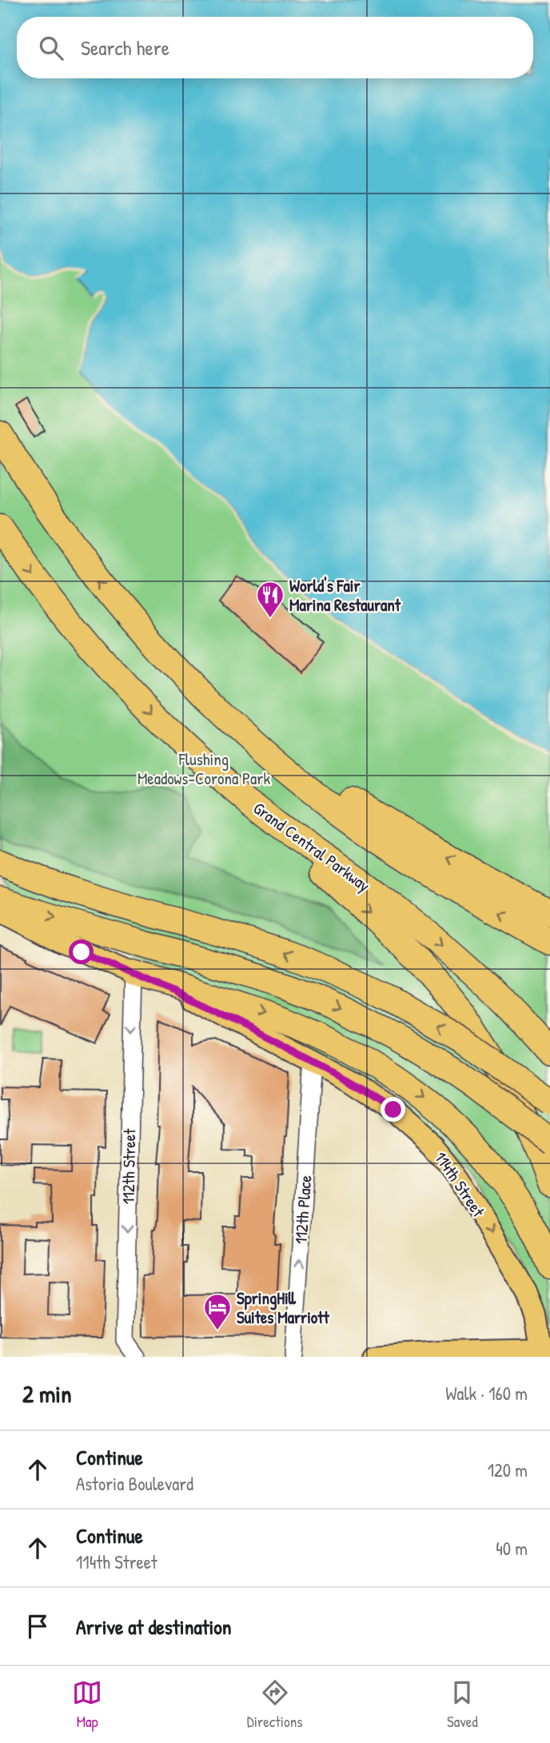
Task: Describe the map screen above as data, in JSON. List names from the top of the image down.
{
  "streets": {
    "highway": ["Grand Central Parkway"],
    "main road": ["114th Street"],
    "street": ["112th Street", "112th Place"]
  },
  "crossings": [
    ["112th Street", "114th Street"],
    ["114th Street", "112th Place"]
  ],
  "one_way": ["112th Street", "114th Street", "112th Place"],
  "parks": ["Flushing Meadows-Corona Park"],
  "places": {
    "restaurant": ["World's Fair Marina Restaurant"],
    "hotel": ["SpringHill Suites Marriott"]
  },
  "page": {
    "search": "Search here",
    "heading": ["2 min", "Walk · 160 m"],
    "list": [
      ["Continue", "Astoria Boulevard", "120 m"],
      ["Continue", "114th Street", "40 m"],
      "Arrive at destination"
    ],
    "nav": ["Map", "Directions", "Saved"]
  }
}
